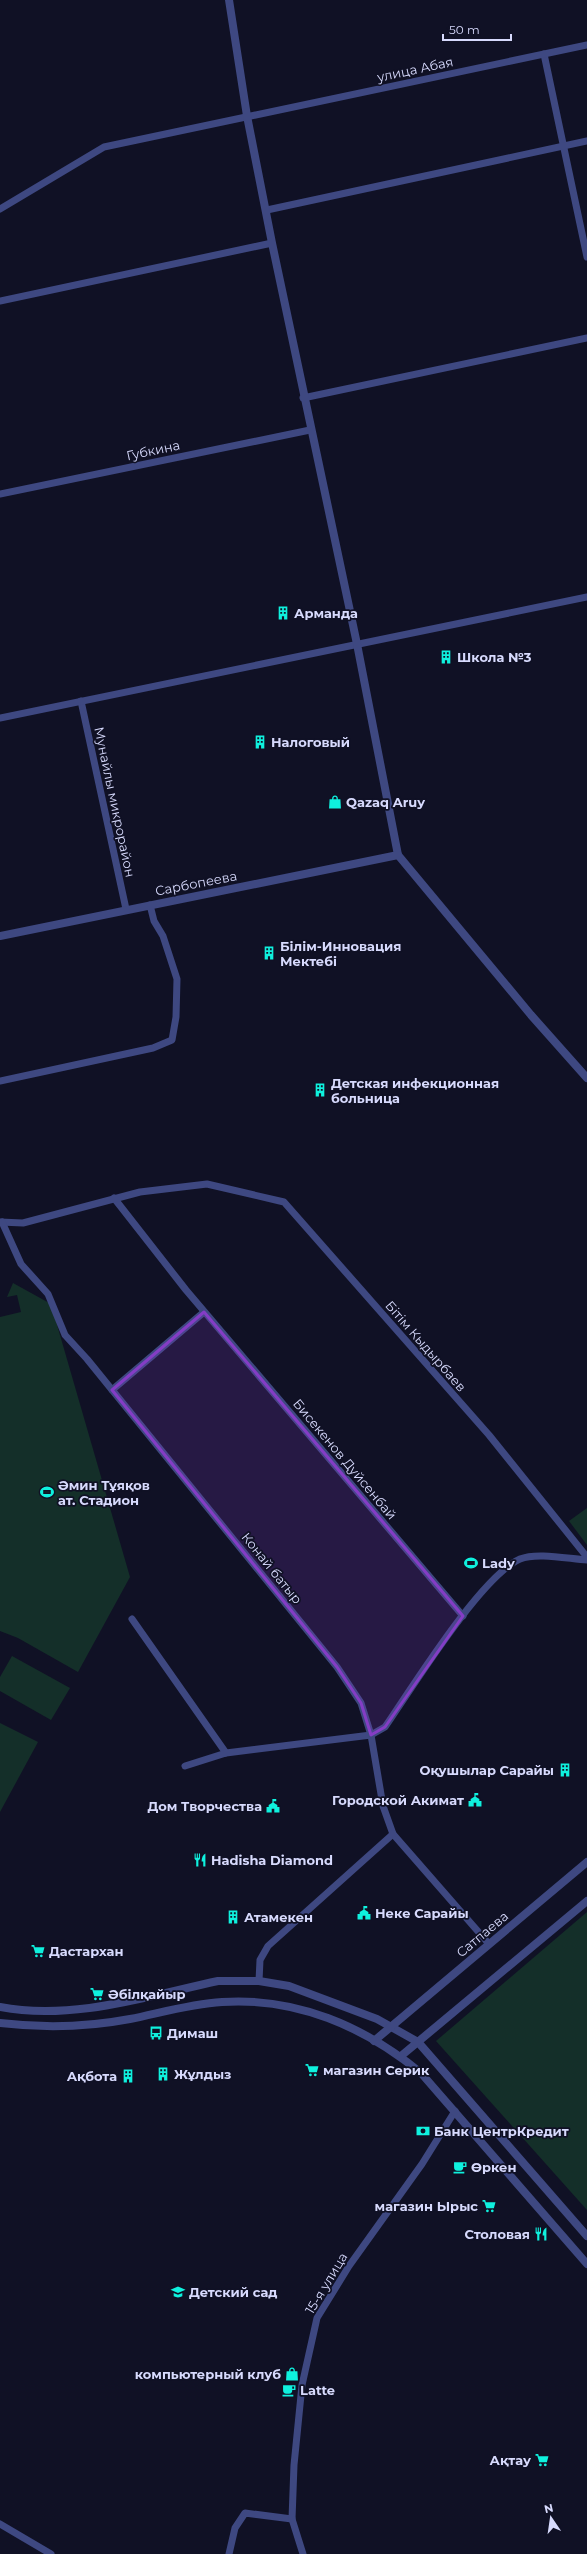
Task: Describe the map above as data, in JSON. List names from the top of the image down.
{
  "streets": {
    "street": [
      "улица Абая",
      "Губкина",
      "Мунайлы микрорайон",
      "Сарбопеева",
      "Бiтiм Кыдырбаев",
      "Бисекенов Дуйсенбай",
      "Конай батыр",
      "Сатпаева",
      "15-я улица"
    ]
  },
  "crossings": [
    ["Мунайлы микрорайон", "Сарбопеева"],
    ["Бiтiм Кыдырбаев", "Бисекенов Дуйсенбай"],
    ["Бiтiм Кыдырбаев", "Конай батыр"],
    ["Конай батыр", "Сатпаева"]
  ],
  "places": {
    "building": [
      "Арманда",
      "Школа №3",
      "Налоговый",
      "Білім-Инновация Мектебі",
      "Детская инфекционная больница",
      "Оқушылар Сарайы",
      "Атамекен",
      "Жұлдыз",
      "Ақбота"
    ],
    "shop": ["Qazaq Aruy", "компьютерный клуб"],
    "sports": ["Әмин Тұяқов ат. Стадион", "Lady"],
    "public building": ["Городской Акимат", "Дом Творчества", "Неке Сарайы"],
    "restaurant": ["Hadisha Diamond", "Столовая"],
    "supermarket": [
      "Дастархан",
      "Әбілқайыр",
      "магазин Серик",
      "магазин Ырыс",
      "Ақтау"
    ],
    "bus stop": ["Димаш"],
    "bank": ["Банк ЦентрКредит"],
    "cafe": ["Өркен", "Latte"],
    "school or university": ["Детский сад"]
  },
  "scale_bar": "50 m",
  "north": "top"
}
